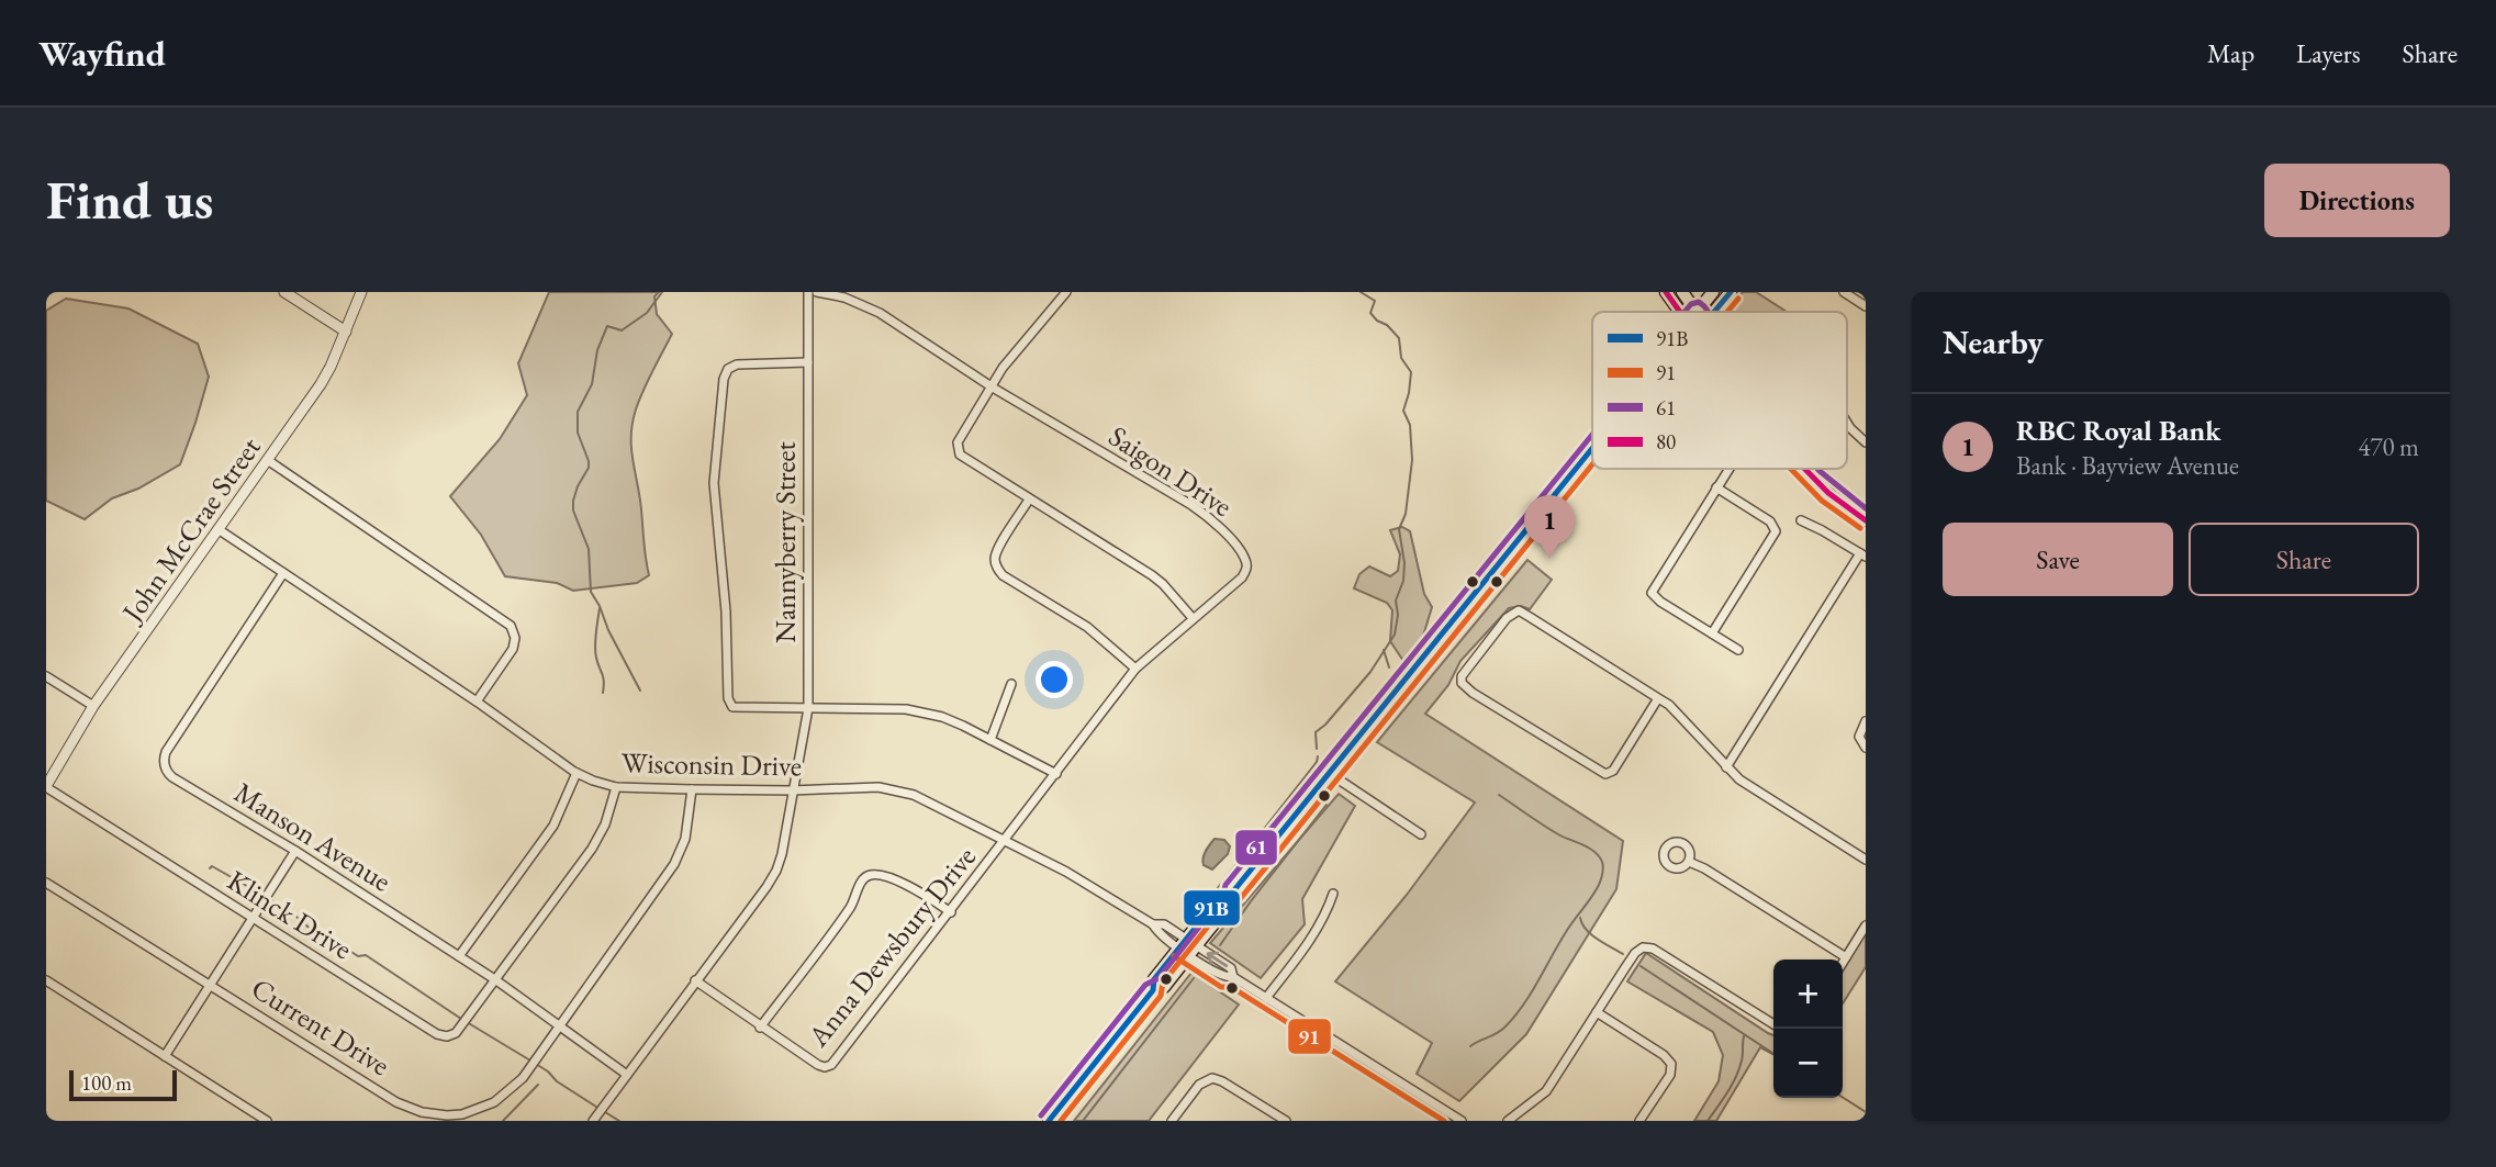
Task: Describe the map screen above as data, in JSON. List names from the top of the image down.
{
  "streets": {
    "street": [
      "Saigon Drive",
      "John McCrae Street",
      "Nannyberry Street",
      "Wisconsin Drive",
      "Manson Avenue",
      "Klinck Drive",
      "Anna Dewsbury Drive",
      "Current Drive"
    ]
  },
  "crossings": [
    ["Saigon Drive", "Wisconsin Drive"],
    ["Saigon Drive", "Anna Dewsbury Drive"],
    ["John McCrae Street", "Wisconsin Drive"],
    ["John McCrae Street", "Klinck Drive"],
    ["Nannyberry Street", "Wisconsin Drive"],
    ["Nannyberry Street", "Manson Avenue"],
    ["Nannyberry Street", "Anna Dewsbury Drive"],
    ["Wisconsin Drive", "Manson Avenue"],
    ["Wisconsin Drive", "Klinck Drive"],
    ["Wisconsin Drive", "Anna Dewsbury Drive"],
    ["Wisconsin Drive", "Current Drive"],
    ["Manson Avenue", "Klinck Drive"],
    ["Manson Avenue", "Current Drive"]
  ],
  "lines": [
    "transit line 91B",
    "transit line 80",
    "transit line 91",
    "transit line 61"
  ],
  "legend": [
    "91B",
    "91",
    "61",
    "80"
  ],
  "scale_bar": "100 m",
  "page": {
    "header": "Wayfind",
    "nav": ["Map", "Layers", "Share"],
    "buttons": [
      "Directions",
      ["Save", "Share"]
    ],
    "title": "Find us",
    "heading": "Nearby",
    "list": [
      {
        "mark": "1",
        "name": "RBC Royal Bank",
        "note": "Bank · Bayview Avenue",
        "value": "470 m"
      }
    ],
    "pins": "1",
    "map_buttons": ["+", "−"],
    "scale": "100 m"
  }
}
